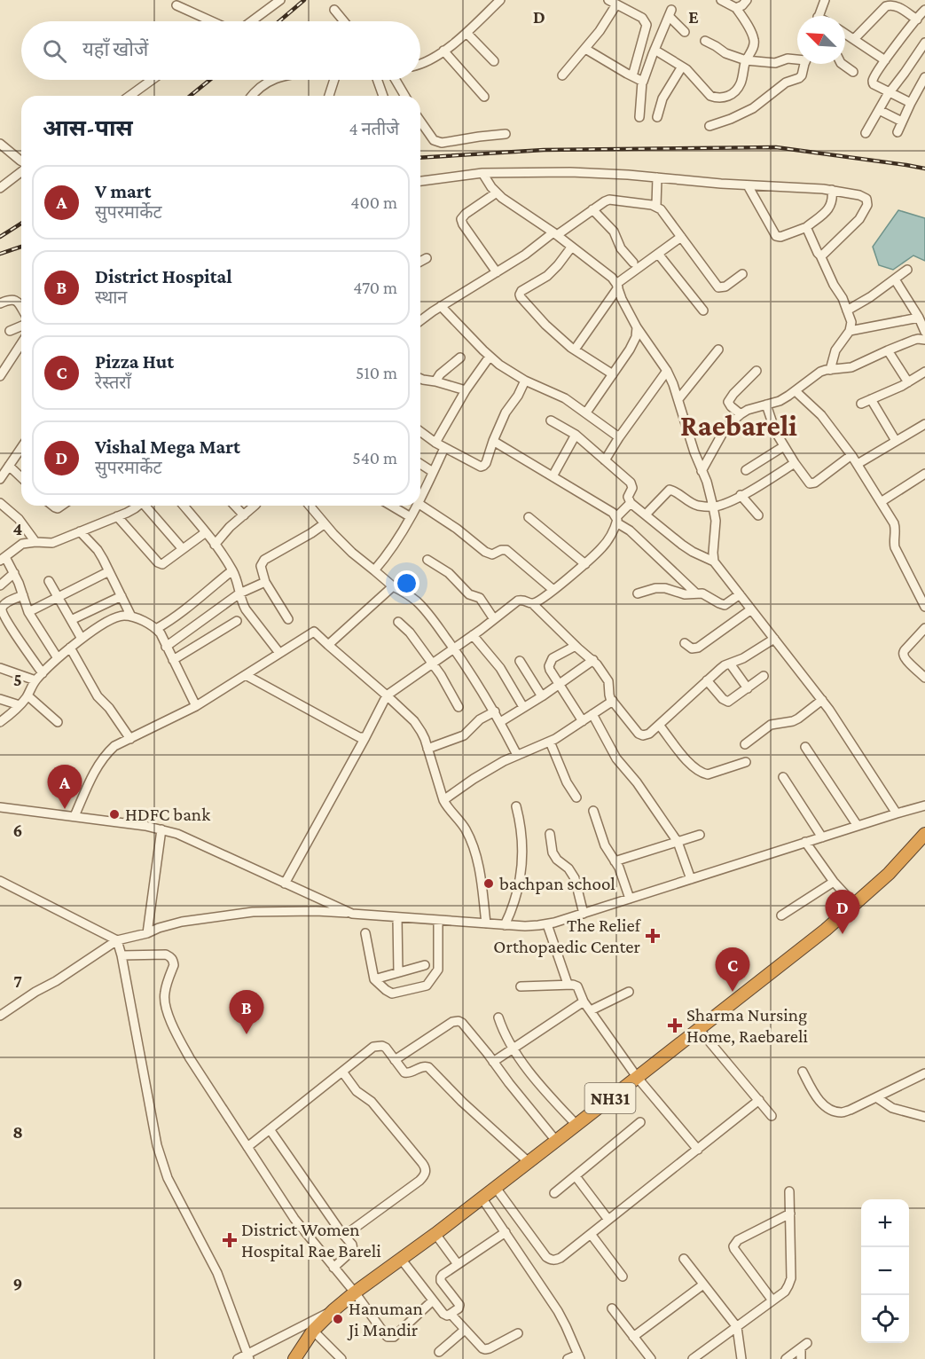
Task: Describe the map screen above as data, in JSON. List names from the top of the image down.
{
  "streets": {
    "highway": ["NH31"]
  },
  "districts": ["Raebareli"],
  "places": {
    "other": ["HDFC bank", "bachpan school", "Hanuman Ji Mandir"],
    "health": ["The Relief Orthopaedic Center", "Sharma Nursing Home, Raebareli", "District Women Hospital Rae Bareli"]
  },
  "north": "top left",
  "page": {
    "search": "यहाँ खोजें",
    "heading": ["आस-पास", "4 नतीजे"],
    "list": [
      {
        "mark": "A",
        "name": "V mart",
        "note": "सुपरमार्केट",
        "value": "400 m"
      },
      {
        "mark": "B",
        "name": "District Hospital",
        "note": "स्थान",
        "value": "470 m"
      },
      {
        "mark": "C",
        "name": "Pizza Hut",
        "note": "रेस्तराँ",
        "value": "510 m"
      },
      {
        "mark": "D",
        "name": "Vishal Mega Mart",
        "note": "सुपरमार्केट",
        "value": "540 m"
      }
    ],
    "pins": [
      "A",
      "D",
      "C",
      "B"
    ],
    "map_buttons": ["+", "−"]
  },
  "grid": {
    "columns": ["D", "E"],
    "rows": [
      "4",
      "5",
      "6",
      "7",
      "8",
      "9"
    ]
  }
}
